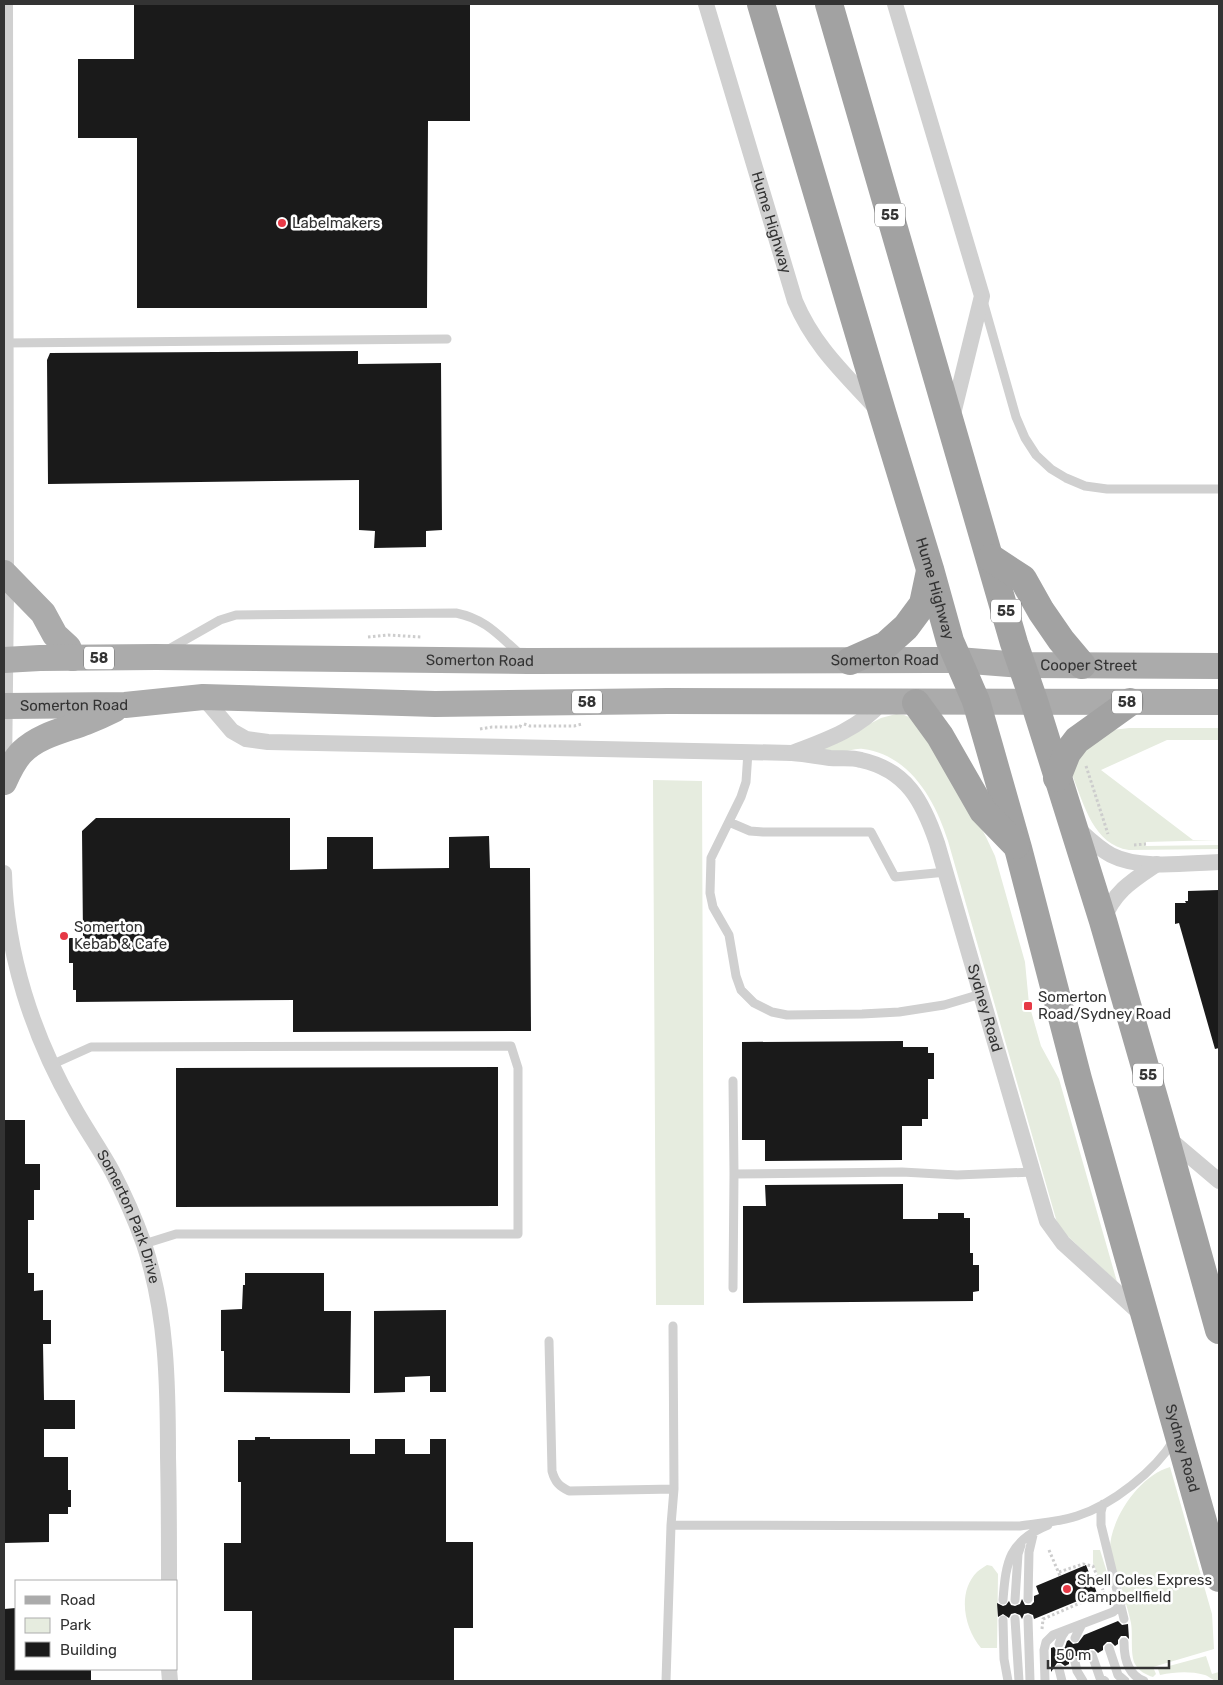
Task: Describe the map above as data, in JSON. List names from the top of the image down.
{
  "streets": {
    "highway": ["55", "Hume Highway", "Sydney Road"],
    "main road": ["58", "Somerton Road", "Cooper Street"],
    "street": ["Somerton Park Drive"]
  },
  "crossings": [
    ["55", "58"],
    ["55", "Cooper Street"],
    ["Hume Highway", "58"],
    ["Hume Highway", "Somerton Road"],
    ["Hume Highway", "Cooper Street"],
    ["Hume Highway", "Sydney Road"],
    ["58", "Somerton Road"],
    ["58", "Sydney Road"],
    ["Somerton Road", "Cooper Street"],
    ["Somerton Road", "Sydney Road"]
  ],
  "places": {
    "other": ["Labelmakers", "Somerton Kebab & Cafe", "Shell Coles Express Campbellfield"],
    "transit": ["Somerton Road/Sydney Road"]
  },
  "legend": ["Road", "Park", "Building"],
  "scale_bar": "50 m"
}
